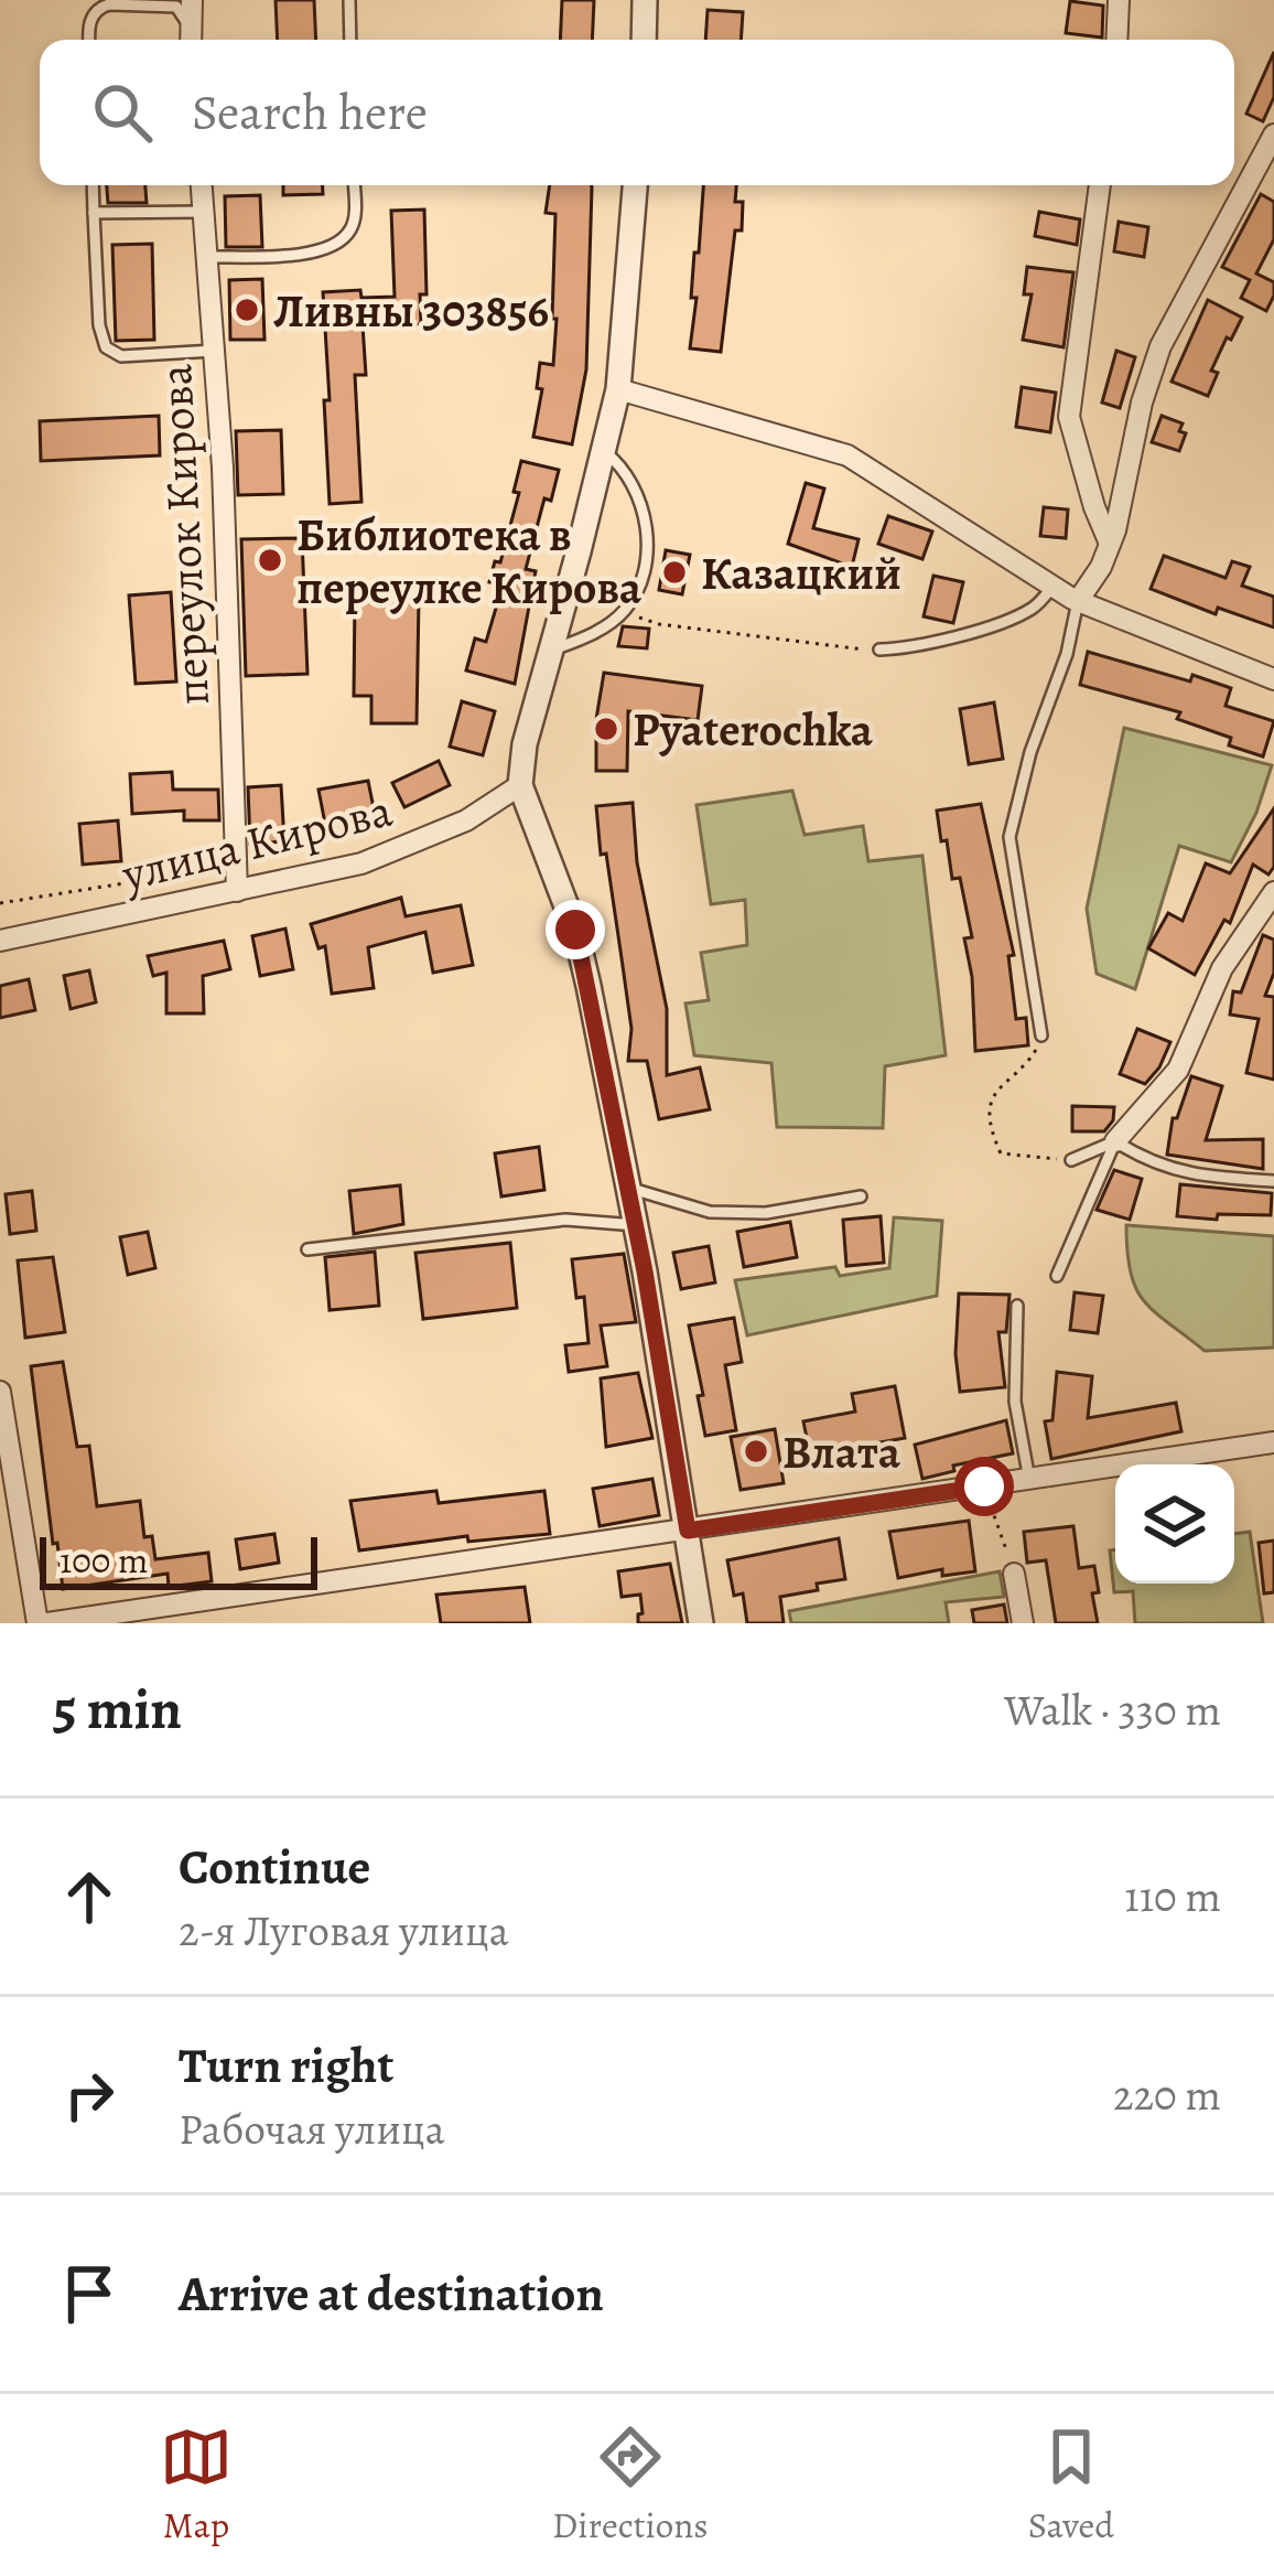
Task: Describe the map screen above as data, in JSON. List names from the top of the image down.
{
  "streets": {
    "street": ["переулок Кирова", "улица Кирова"]
  },
  "crossings": [
    ["переулок Кирова", "улица Кирова"]
  ],
  "places": [
    "Ливны 303856",
    "Библиотека в переулке Кирова",
    "Казацкий",
    "Pyaterochka",
    "Влата"
  ],
  "scale_bar": "100 m",
  "page": {
    "search": "Search here",
    "scale": "100 m",
    "heading": ["5 min", "Walk · 330 m"],
    "list": [
      ["Continue", "2-я Луговая улица", "110 m"],
      ["Turn right", "Рабочая улица", "220 m"],
      "Arrive at destination"
    ],
    "nav": ["Map", "Directions", "Saved"]
  }
}
